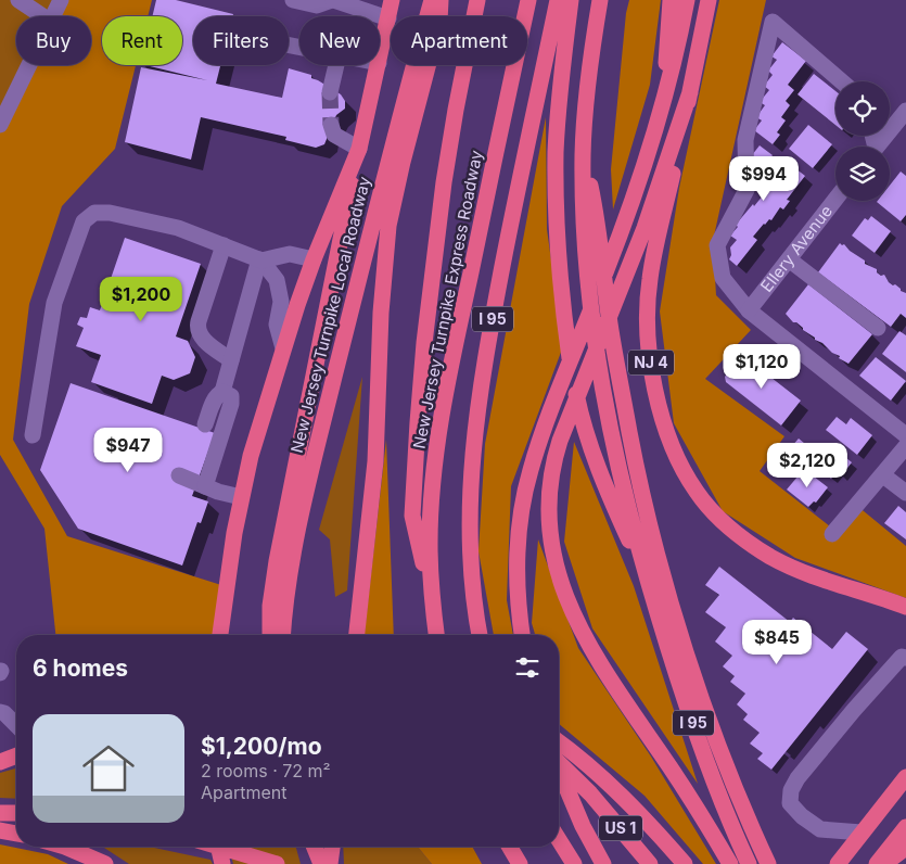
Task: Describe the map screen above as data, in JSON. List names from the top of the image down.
{
  "streets": {
    "highway": [
      "New Jersey Turnpike Express Roadway",
      "New Jersey Turnpike Local Roadway",
      "I 95",
      "NJ 4",
      "US 1"
    ],
    "street": ["Ellery Avenue"]
  },
  "page": {
    "chip": [
      "Buy",
      "Rent",
      "Filters",
      "New",
      "Apartment"
    ],
    "price": [
      "$994",
      "$1,200",
      "$1,120",
      "$947",
      "$2,120",
      "$845"
    ],
    "heading": "6 homes",
    "list": [
      {
        "name": "$1,200/mo",
        "note": "2 rooms · 72 m² · Apartment"
      }
    ]
  }
}
